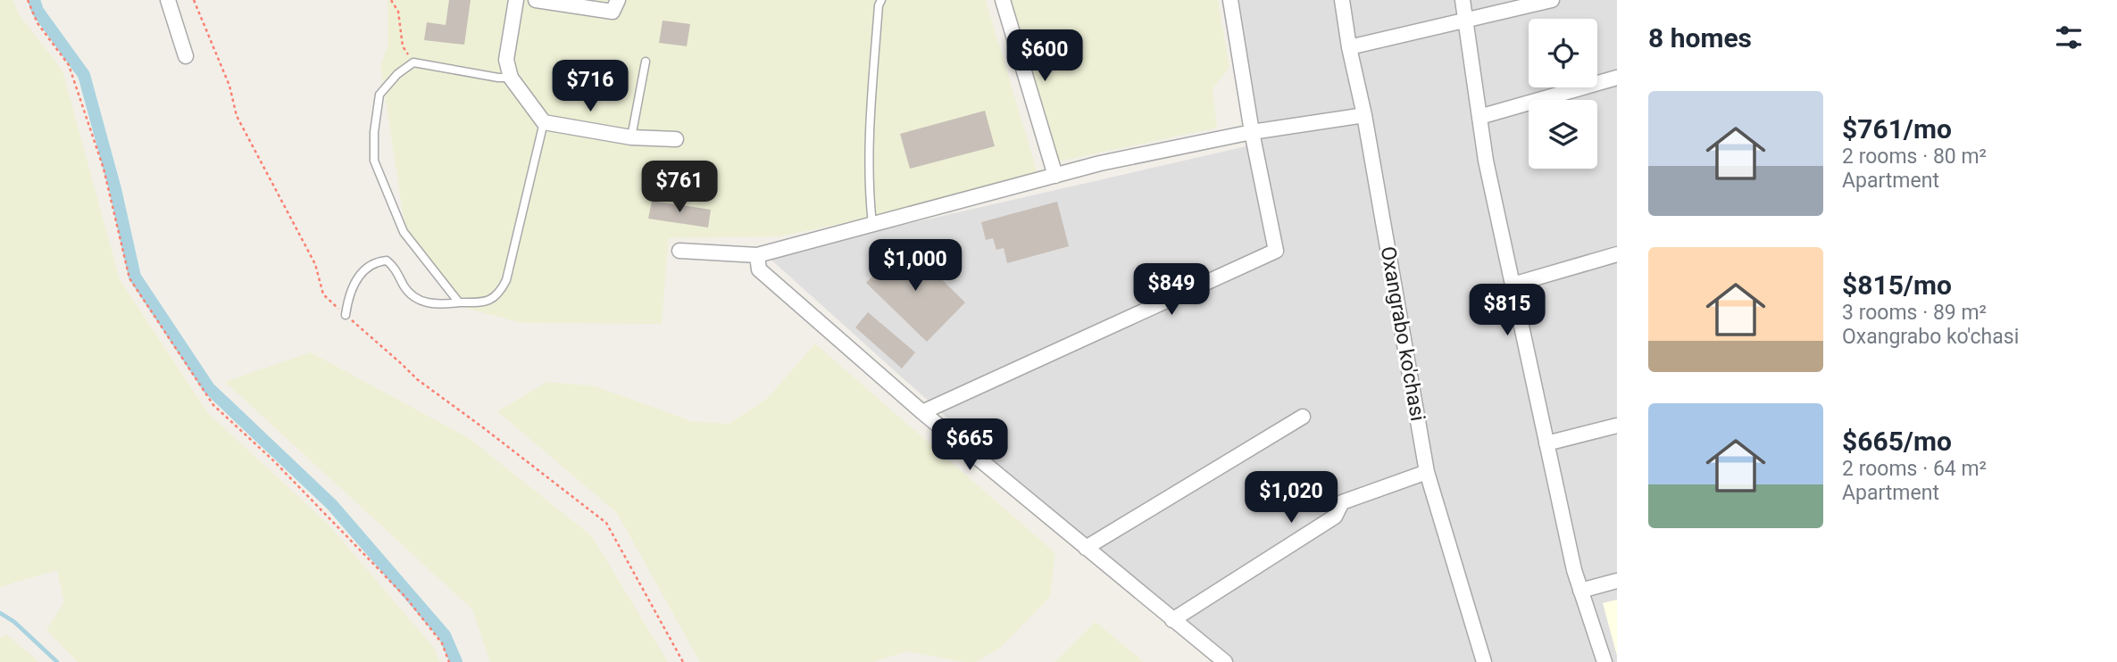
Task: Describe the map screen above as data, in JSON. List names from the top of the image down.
{
  "streets": {
    "street": ["Oxangrabo ko'chasi"]
  },
  "page": {
    "heading": "8 homes",
    "price": [
      "$600",
      "$716",
      "$761",
      "$1,000",
      "$849",
      "$815",
      "$665",
      "$1,020"
    ],
    "list": [
      {
        "name": "$761/mo",
        "note": "2 rooms · 80 m² · Apartment"
      },
      {
        "name": "$815/mo",
        "note": "3 rooms · 89 m² · Oxangrabo ko'chasi"
      },
      {
        "name": "$665/mo",
        "note": "2 rooms · 64 m² · Apartment"
      }
    ]
  }
}
